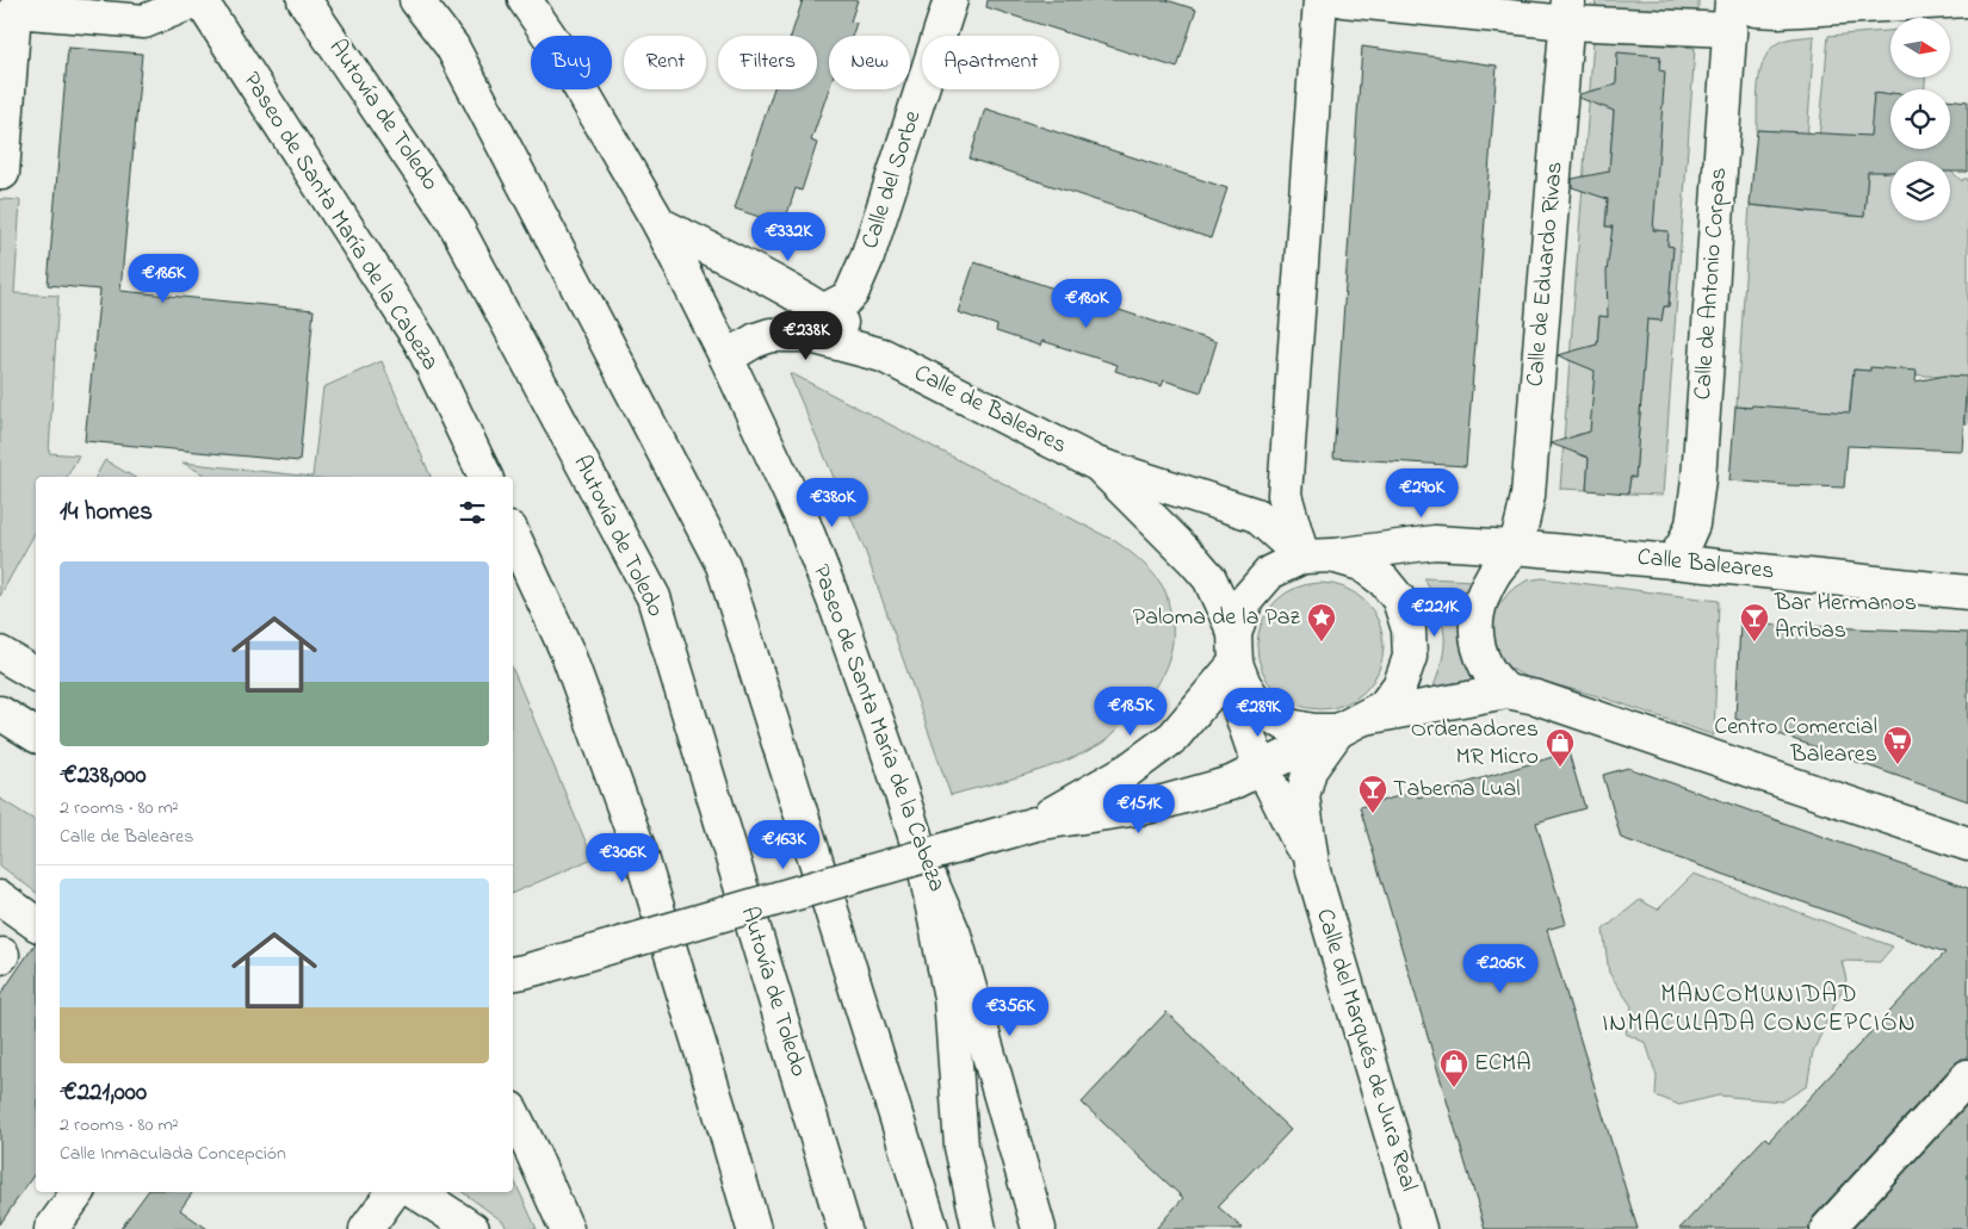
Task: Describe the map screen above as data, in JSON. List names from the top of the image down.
{
  "streets": {
    "main road": [
      "Autovía de Toledo",
      "Calle del Sorbe",
      "Paseo de Santa María de la Cabeza",
      "Calle de Eduardo Rivas",
      "Calle de Antonio Corpas",
      "Calle de Baleares",
      "Calle Baleares",
      "Calle del Marqués de Jura Real"
    ]
  },
  "crossings": [
    ["Calle del Sorbe", "Calle de Baleares"],
    ["Paseo de Santa María de la Cabeza", "Calle de Baleares"],
    ["Calle de Eduardo Rivas", "Calle Baleares"],
    ["Calle de Antonio Corpas", "Calle Baleares"],
    ["Calle de Baleares", "Calle del Marqués de Jura Real"]
  ],
  "districts": ["MANCOMUNIDAD INMACULADA CONCEPCIÓN"],
  "places": {
    "place": ["Paloma de la Paz"],
    "bar": ["Bar Hermanos Arribas", "Taberna Lual"],
    "supermarket": ["Centro Comercial Baleares"],
    "shop": ["Ordenadores MR Micro", "ECMA"]
  },
  "north": "right",
  "page": {
    "chip": [
      "Buy",
      "Rent",
      "Filters",
      "New",
      "Apartment"
    ],
    "price": [
      "€332K",
      "€186K",
      "€180K",
      "€238K",
      "€290K",
      "€380K",
      "€221K",
      "€185K",
      "€289K",
      "€151K",
      "€163K",
      "€306K",
      "€206K",
      "€356K"
    ],
    "heading": "14 homes",
    "list": [
      {
        "name": "€238,000",
        "note": "2 rooms · 80 m² · Calle de Baleares"
      },
      {
        "name": "€221,000",
        "note": "2 rooms · 80 m² · Calle Inmaculada Concepción"
      }
    ]
  }
}
